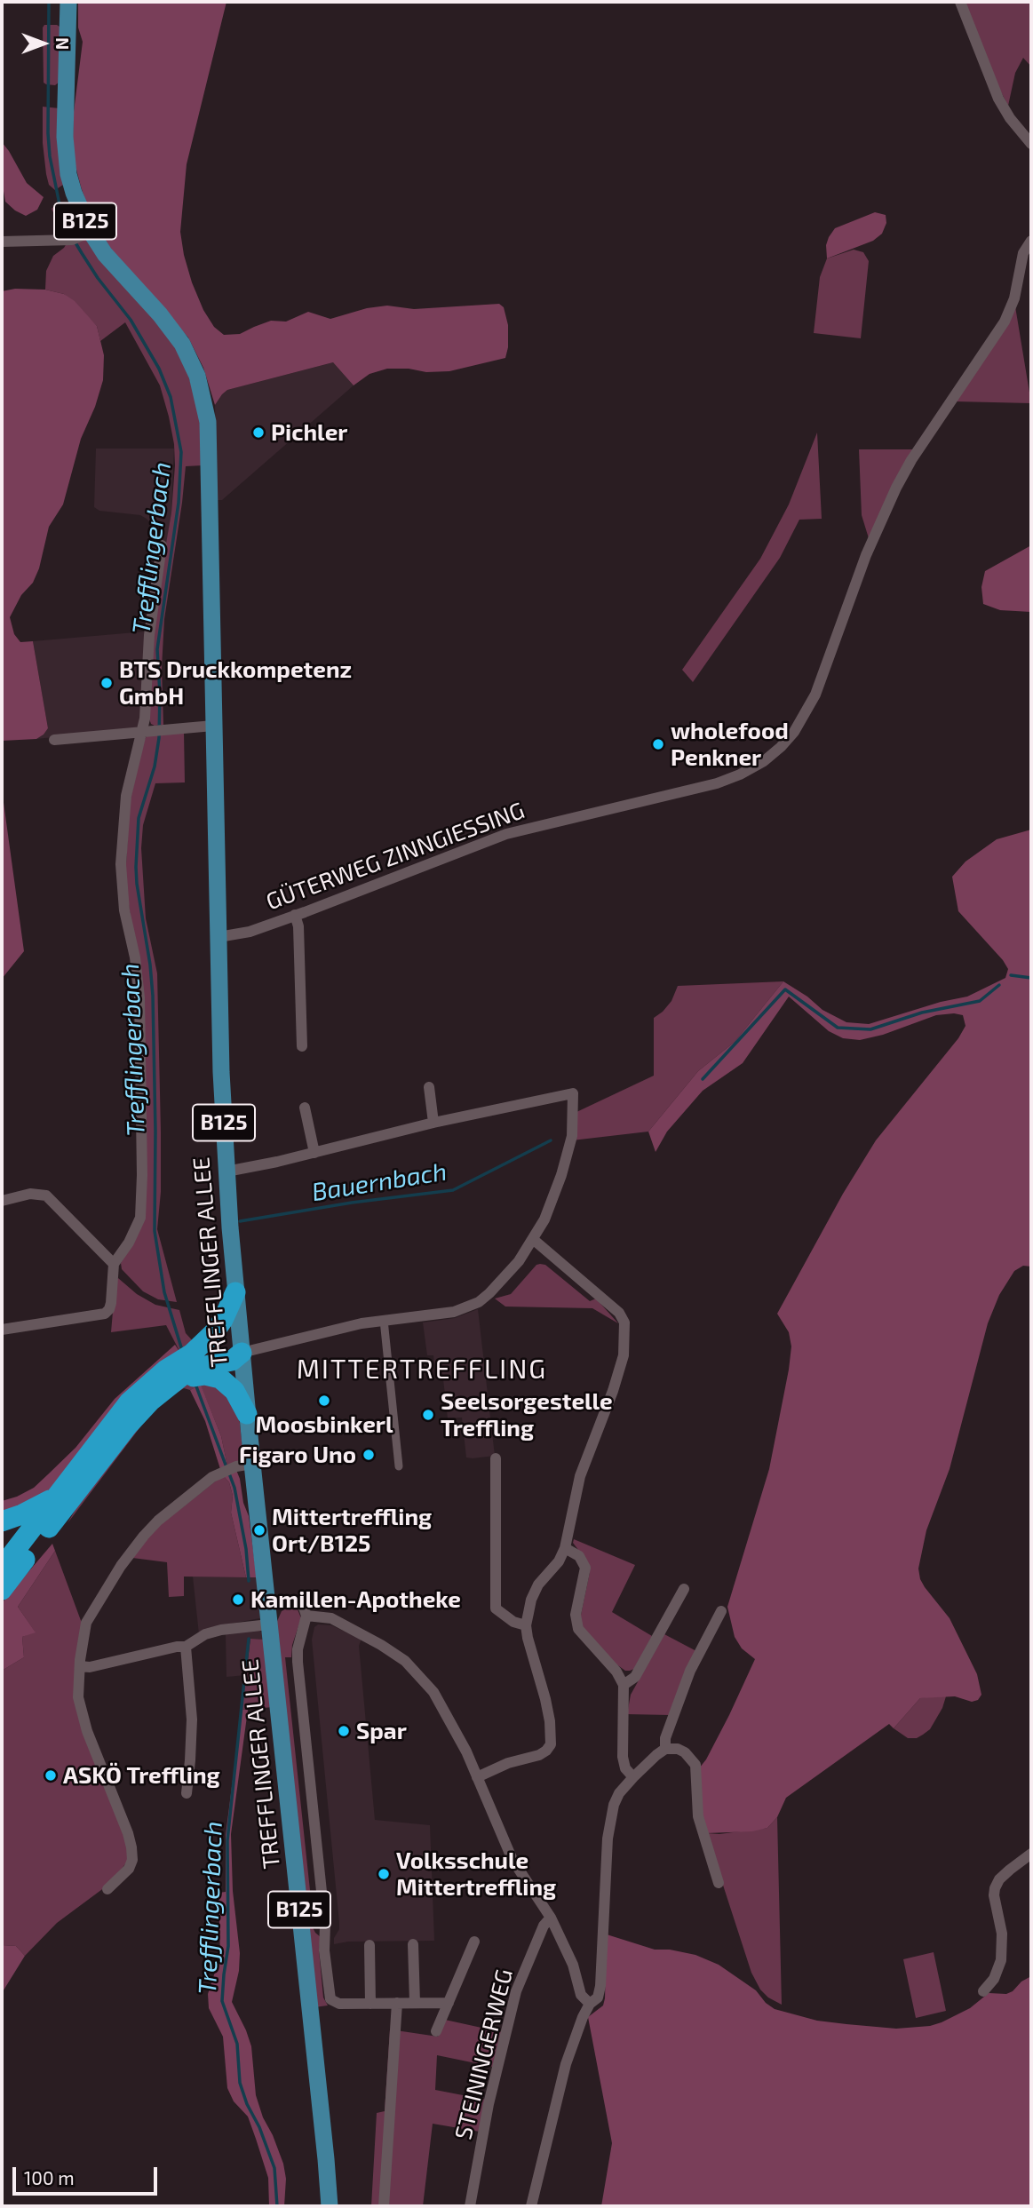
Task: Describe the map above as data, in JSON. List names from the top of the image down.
{
  "streets": {
    "main road": ["B125", "TREFFLINGER ALLEE"],
    "street": ["GÜTERWEG ZINNGIESSING", "STEININGERWEG"]
  },
  "crossings": [
    ["B125", "TREFFLINGER ALLEE"],
    ["GÜTERWEG ZINNGIESSING", "TREFFLINGER ALLEE"]
  ],
  "districts": ["MITTERTREFFLING"],
  "water": ["Trefflingerbach", "Bauernbach"],
  "places": [
    "Pichler",
    "BTS Druckkompetenz GmbH",
    "wholefood Penkner",
    "Moosbinkerl",
    "Seelsorgestelle Treffling",
    "Figaro Uno",
    "Mittertreffling Ort/B125",
    "Kamillen-Apotheke",
    "Spar",
    "ASKÖ Treffling",
    "Volksschule Mittertreffling"
  ],
  "scale_bar": "100 m",
  "north": "right"
}
